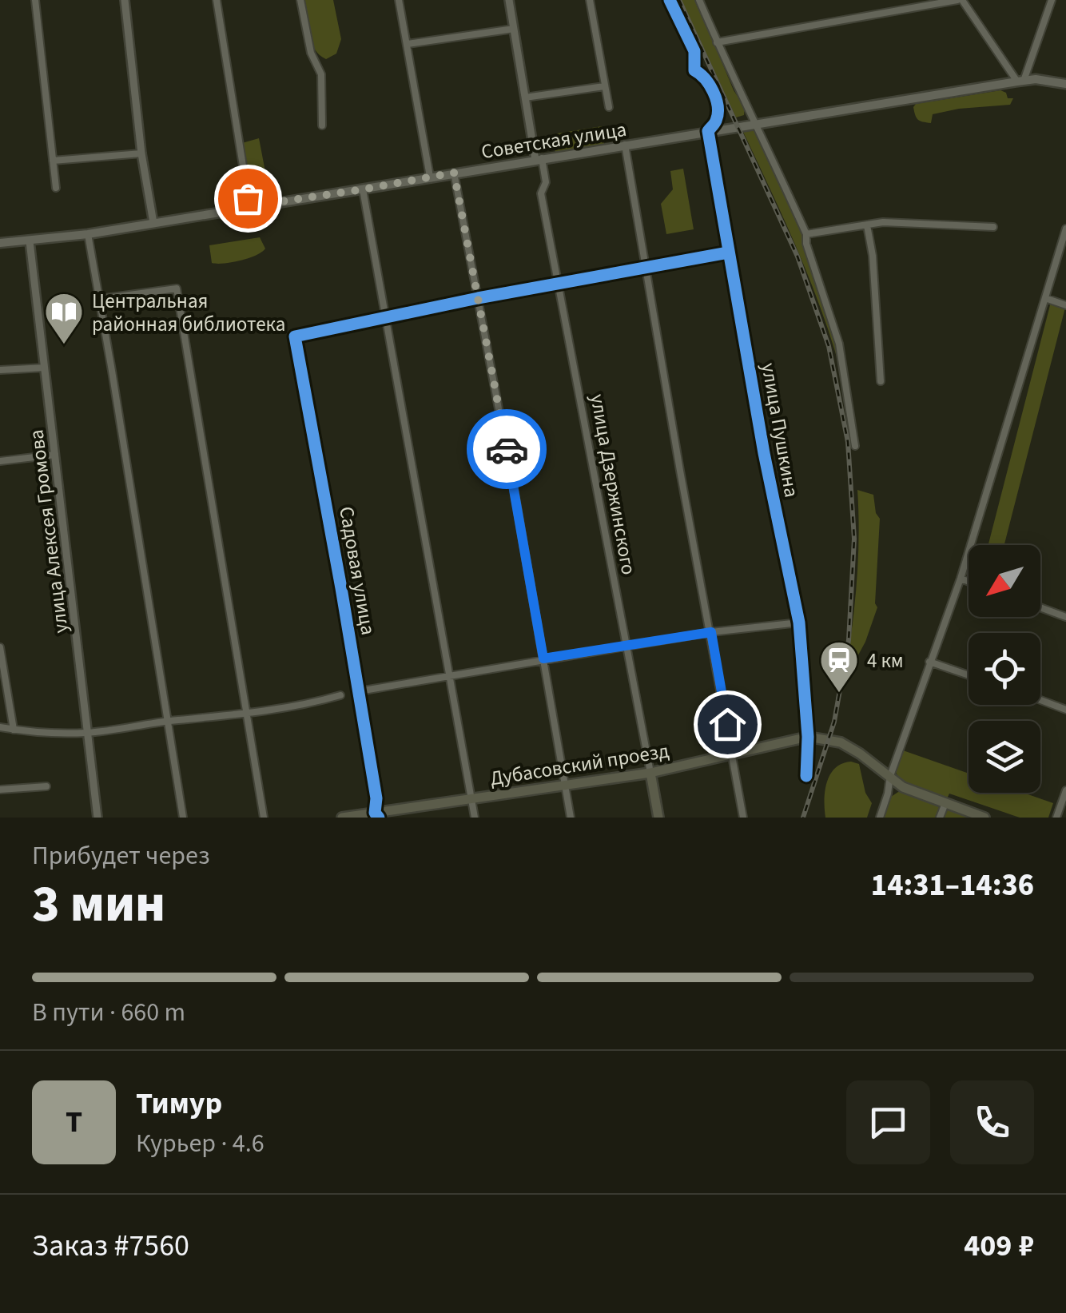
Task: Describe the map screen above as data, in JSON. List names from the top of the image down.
{
  "streets": {
    "main road": ["Советская улица", "улица Дзержинского", "Дубасовский проезд"],
    "street": ["улица Пушкина", "улица Алексея Громова", "Садовая улица"]
  },
  "crossings": [
    ["Советская улица", "улица Пушкина"],
    ["Советская улица", "улица Дзержинского"],
    ["Советская улица", "улица Алексея Громова"],
    ["улица Пушкина", "Дубасовский проезд"],
    ["улица Дзержинского", "Дубасовский проезд"],
    ["Садовая улица", "Дубасовский проезд"]
  ],
  "places": {
    "library": ["Центральная районная библиотека"],
    "station": ["4 км"]
  },
  "north": "bottom left",
  "page": {
    "heading": ["3 мин", "Прибудет через", "14:31–14:36"],
    "panel": [
      "Тимур",
      "Курьер · 4.6",
      "Заказ #7560",
      "409 ₽"
    ],
    "bar": "В пути · 660 m",
    "round": "Т"
  }
}
